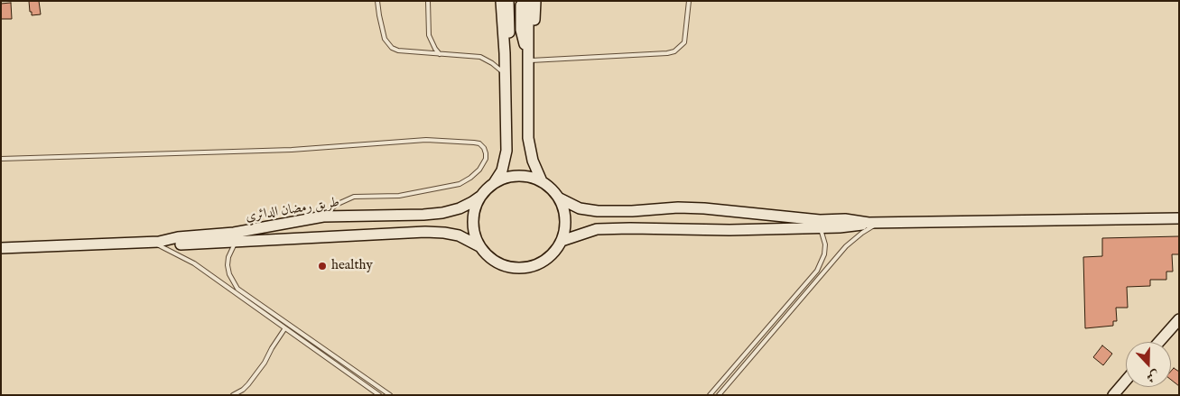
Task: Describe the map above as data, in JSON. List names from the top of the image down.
{
  "streets": {
    "street": ["طريق رمضان الدائري"]
  },
  "places": ["healthy"],
  "north": "bottom"
}
